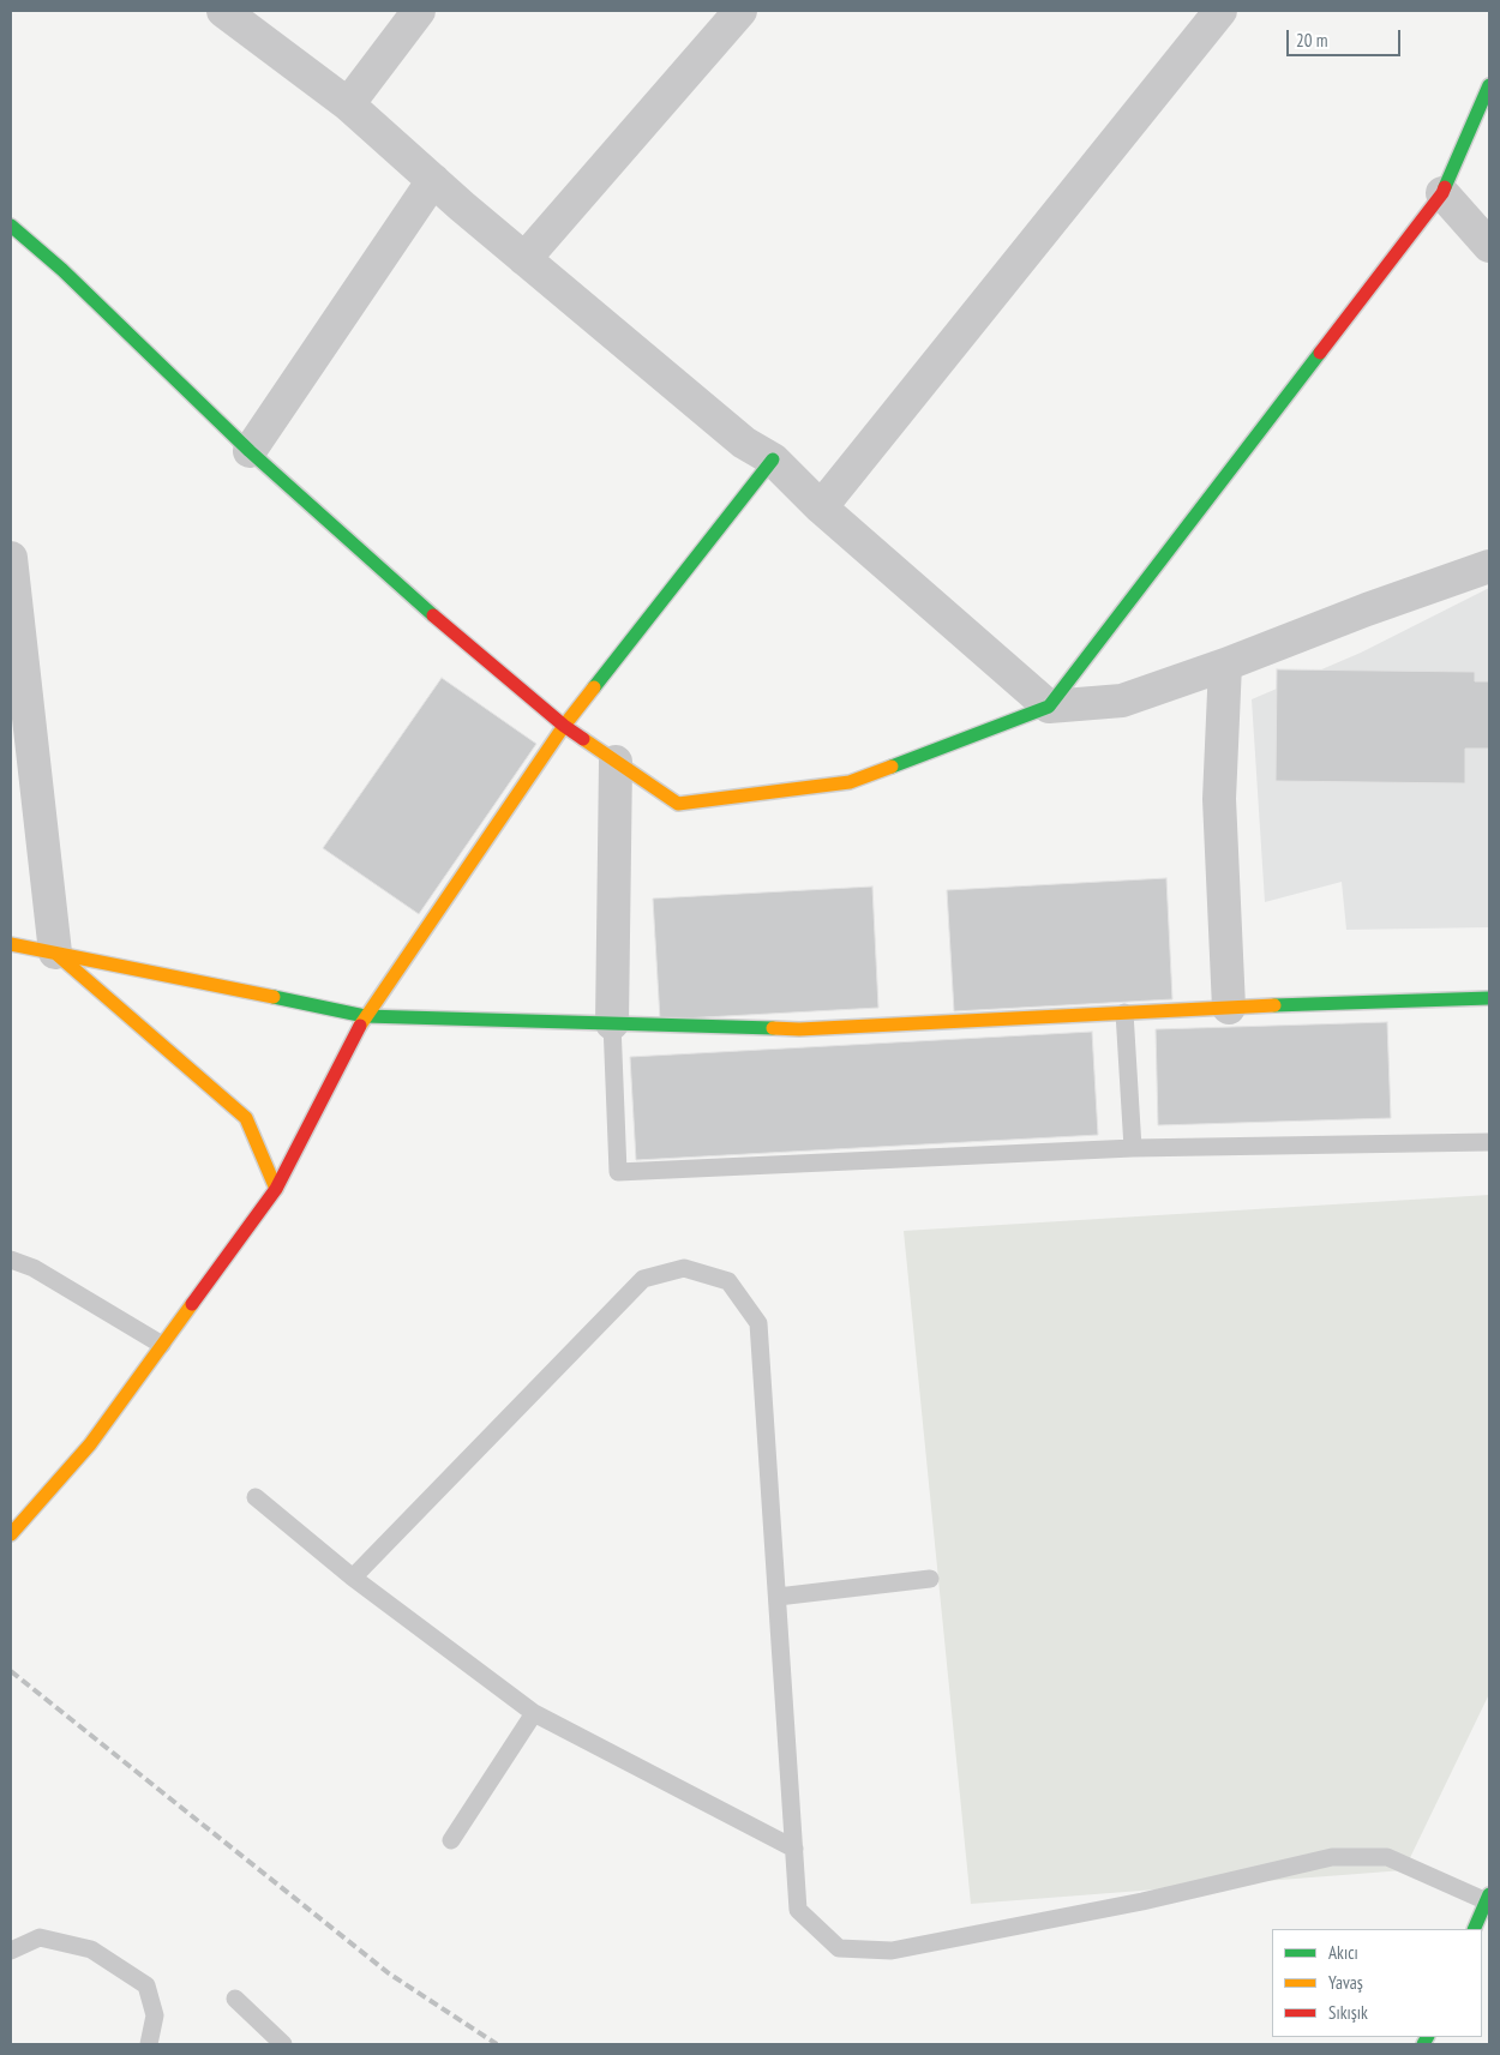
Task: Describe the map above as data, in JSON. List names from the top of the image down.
{
  "legend": ["Akıcı", "Yavaş", "Sıkışık"],
  "scale_bar": "20 m"
}
